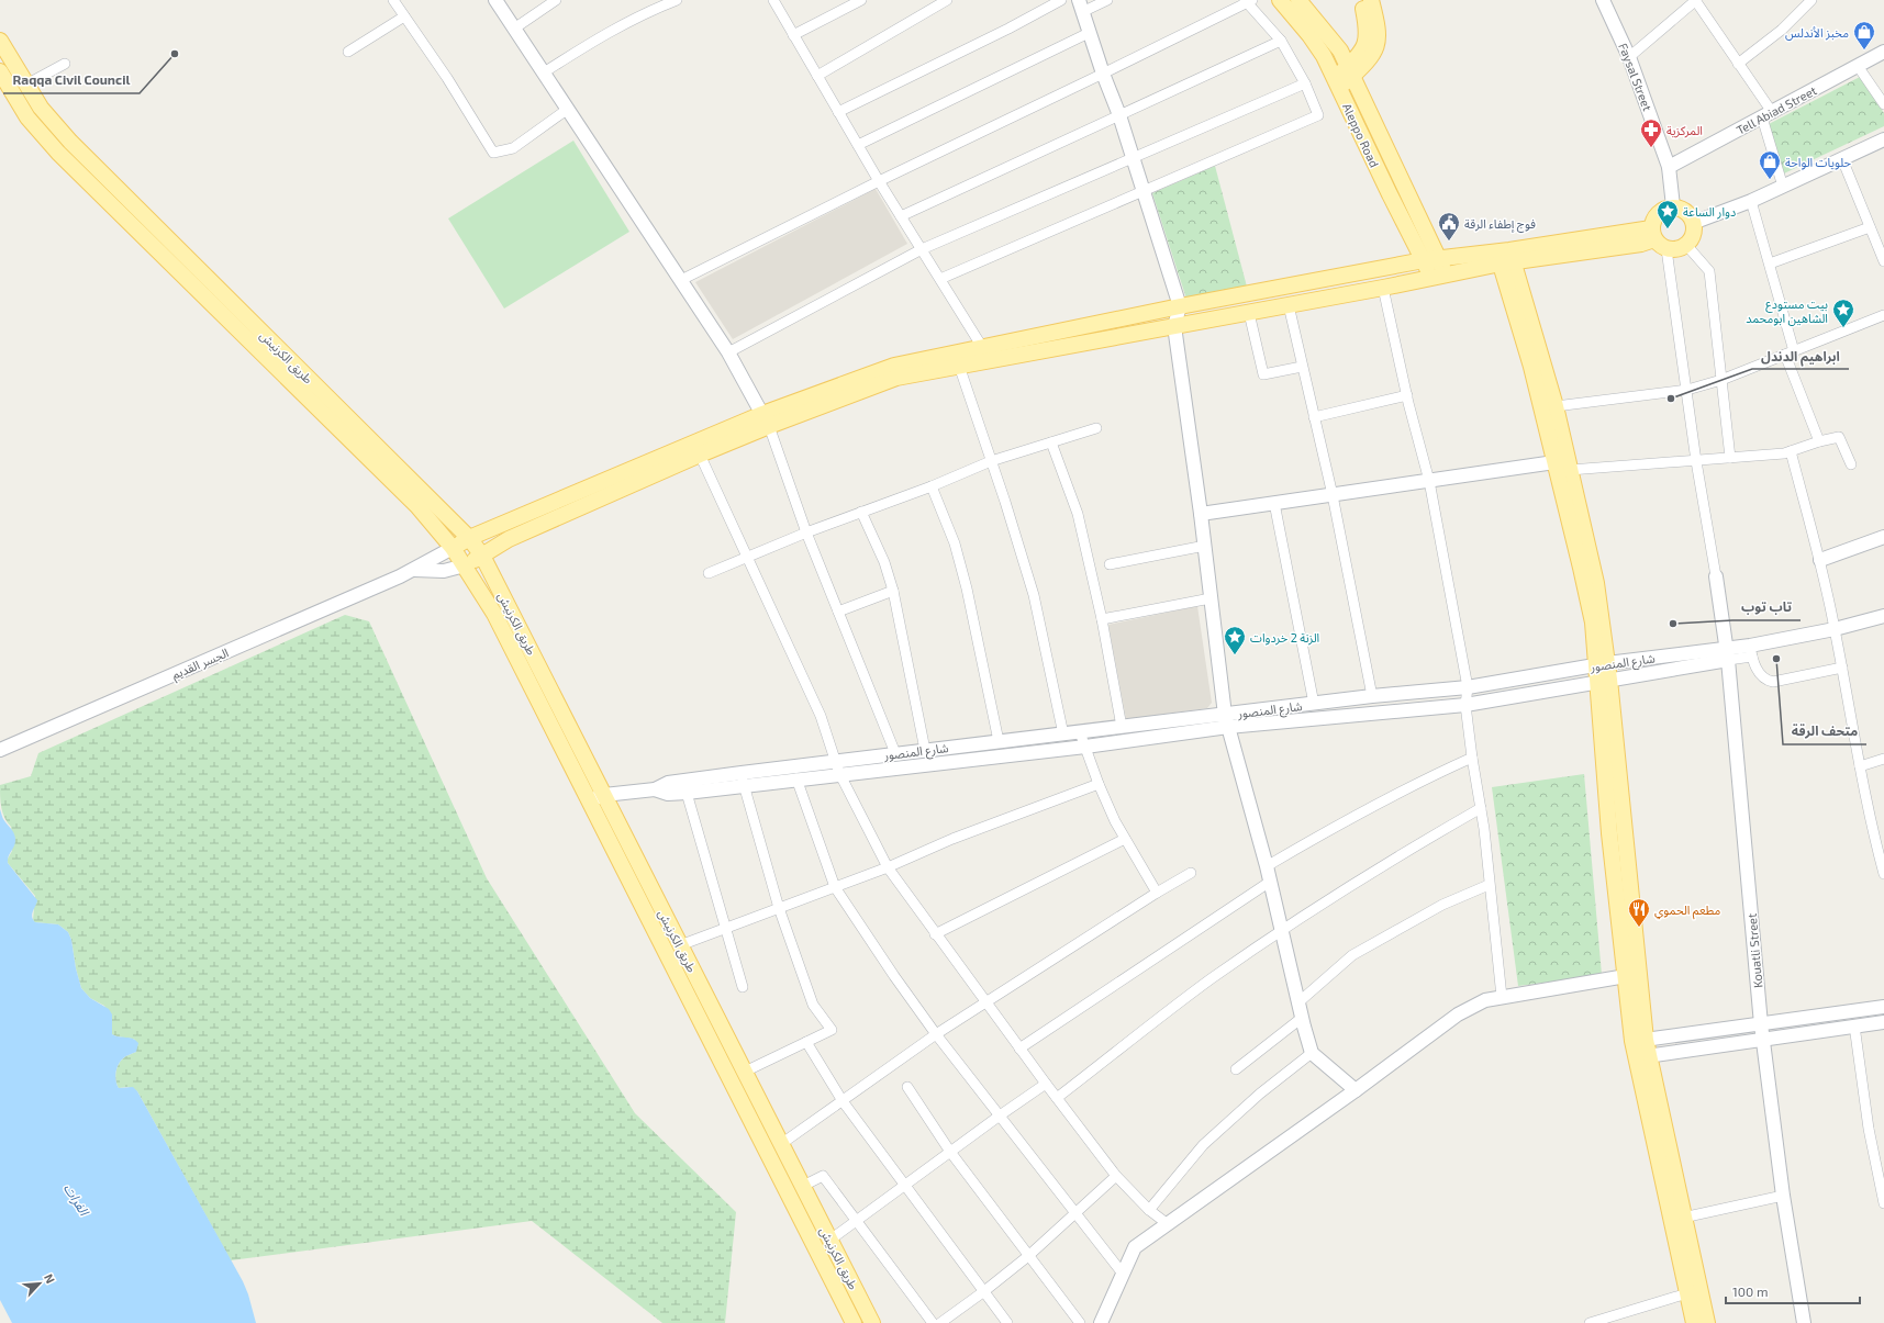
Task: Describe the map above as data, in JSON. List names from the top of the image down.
{
  "streets": {
    "main road": ["Aleppo Road", "طريق الكرنيش"],
    "street": [
      "Faysal Street",
      "Tell Abiad Street",
      "شارع المنصور",
      "الجسر القديم",
      "Kouatli Street"
    ]
  },
  "crossings": [
    ["Faysal Street", "Tell Abiad Street"],
    ["طريق الكرنيش", "شارع المنصور"],
    ["طريق الكرنيش", "الجسر القديم"],
    ["شارع المنصور", "Kouatli Street"]
  ],
  "water": ["الفرات"],
  "places": {
    "shop": ["مخبز الأندلس", "حلويات الواحة"],
    "other": [
      "Raqqa Civil Council",
      "ابراهيم الدندل",
      "تاب توب",
      "متحف الرقة"
    ],
    "pharmacy": ["المركزية"],
    "place": ["دوار الساعة", "بيت مستودع الشاهين ابومحمد", "الزنة 2 خردوات"],
    "public building": ["فوج إطفاء الرقة"],
    "restaurant": ["مطعم الحموي"]
  },
  "scale_bar": "100 m",
  "north": "top right"
}
